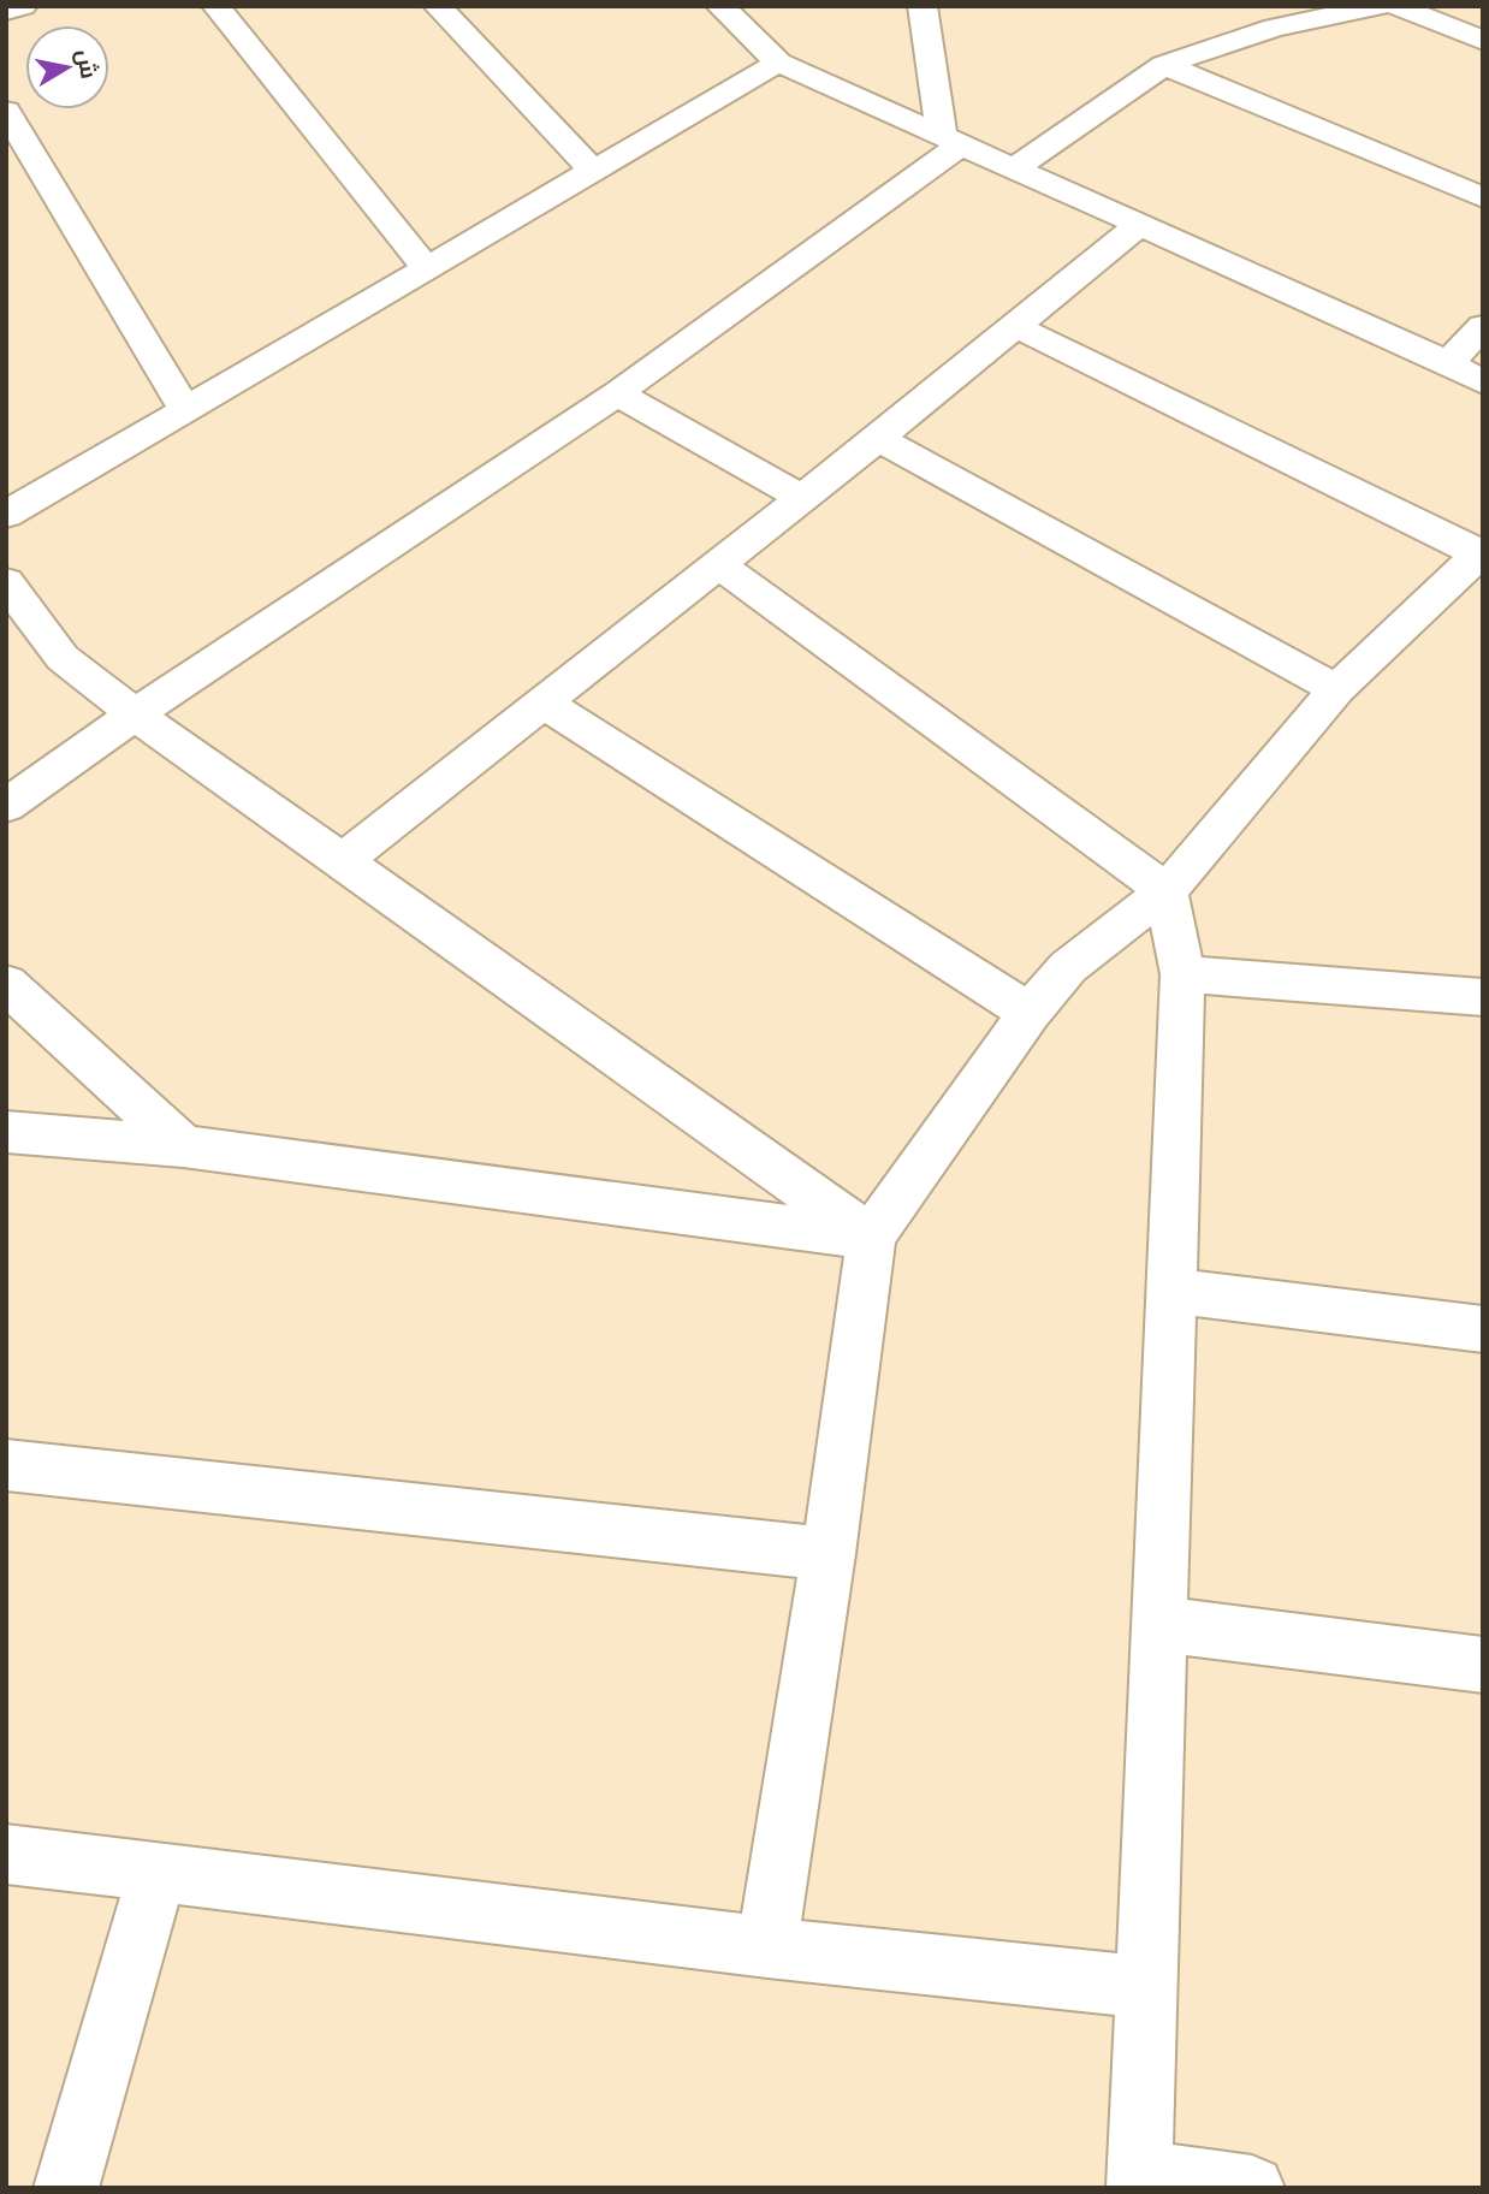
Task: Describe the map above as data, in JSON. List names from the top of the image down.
{
  "north": "right"
}
